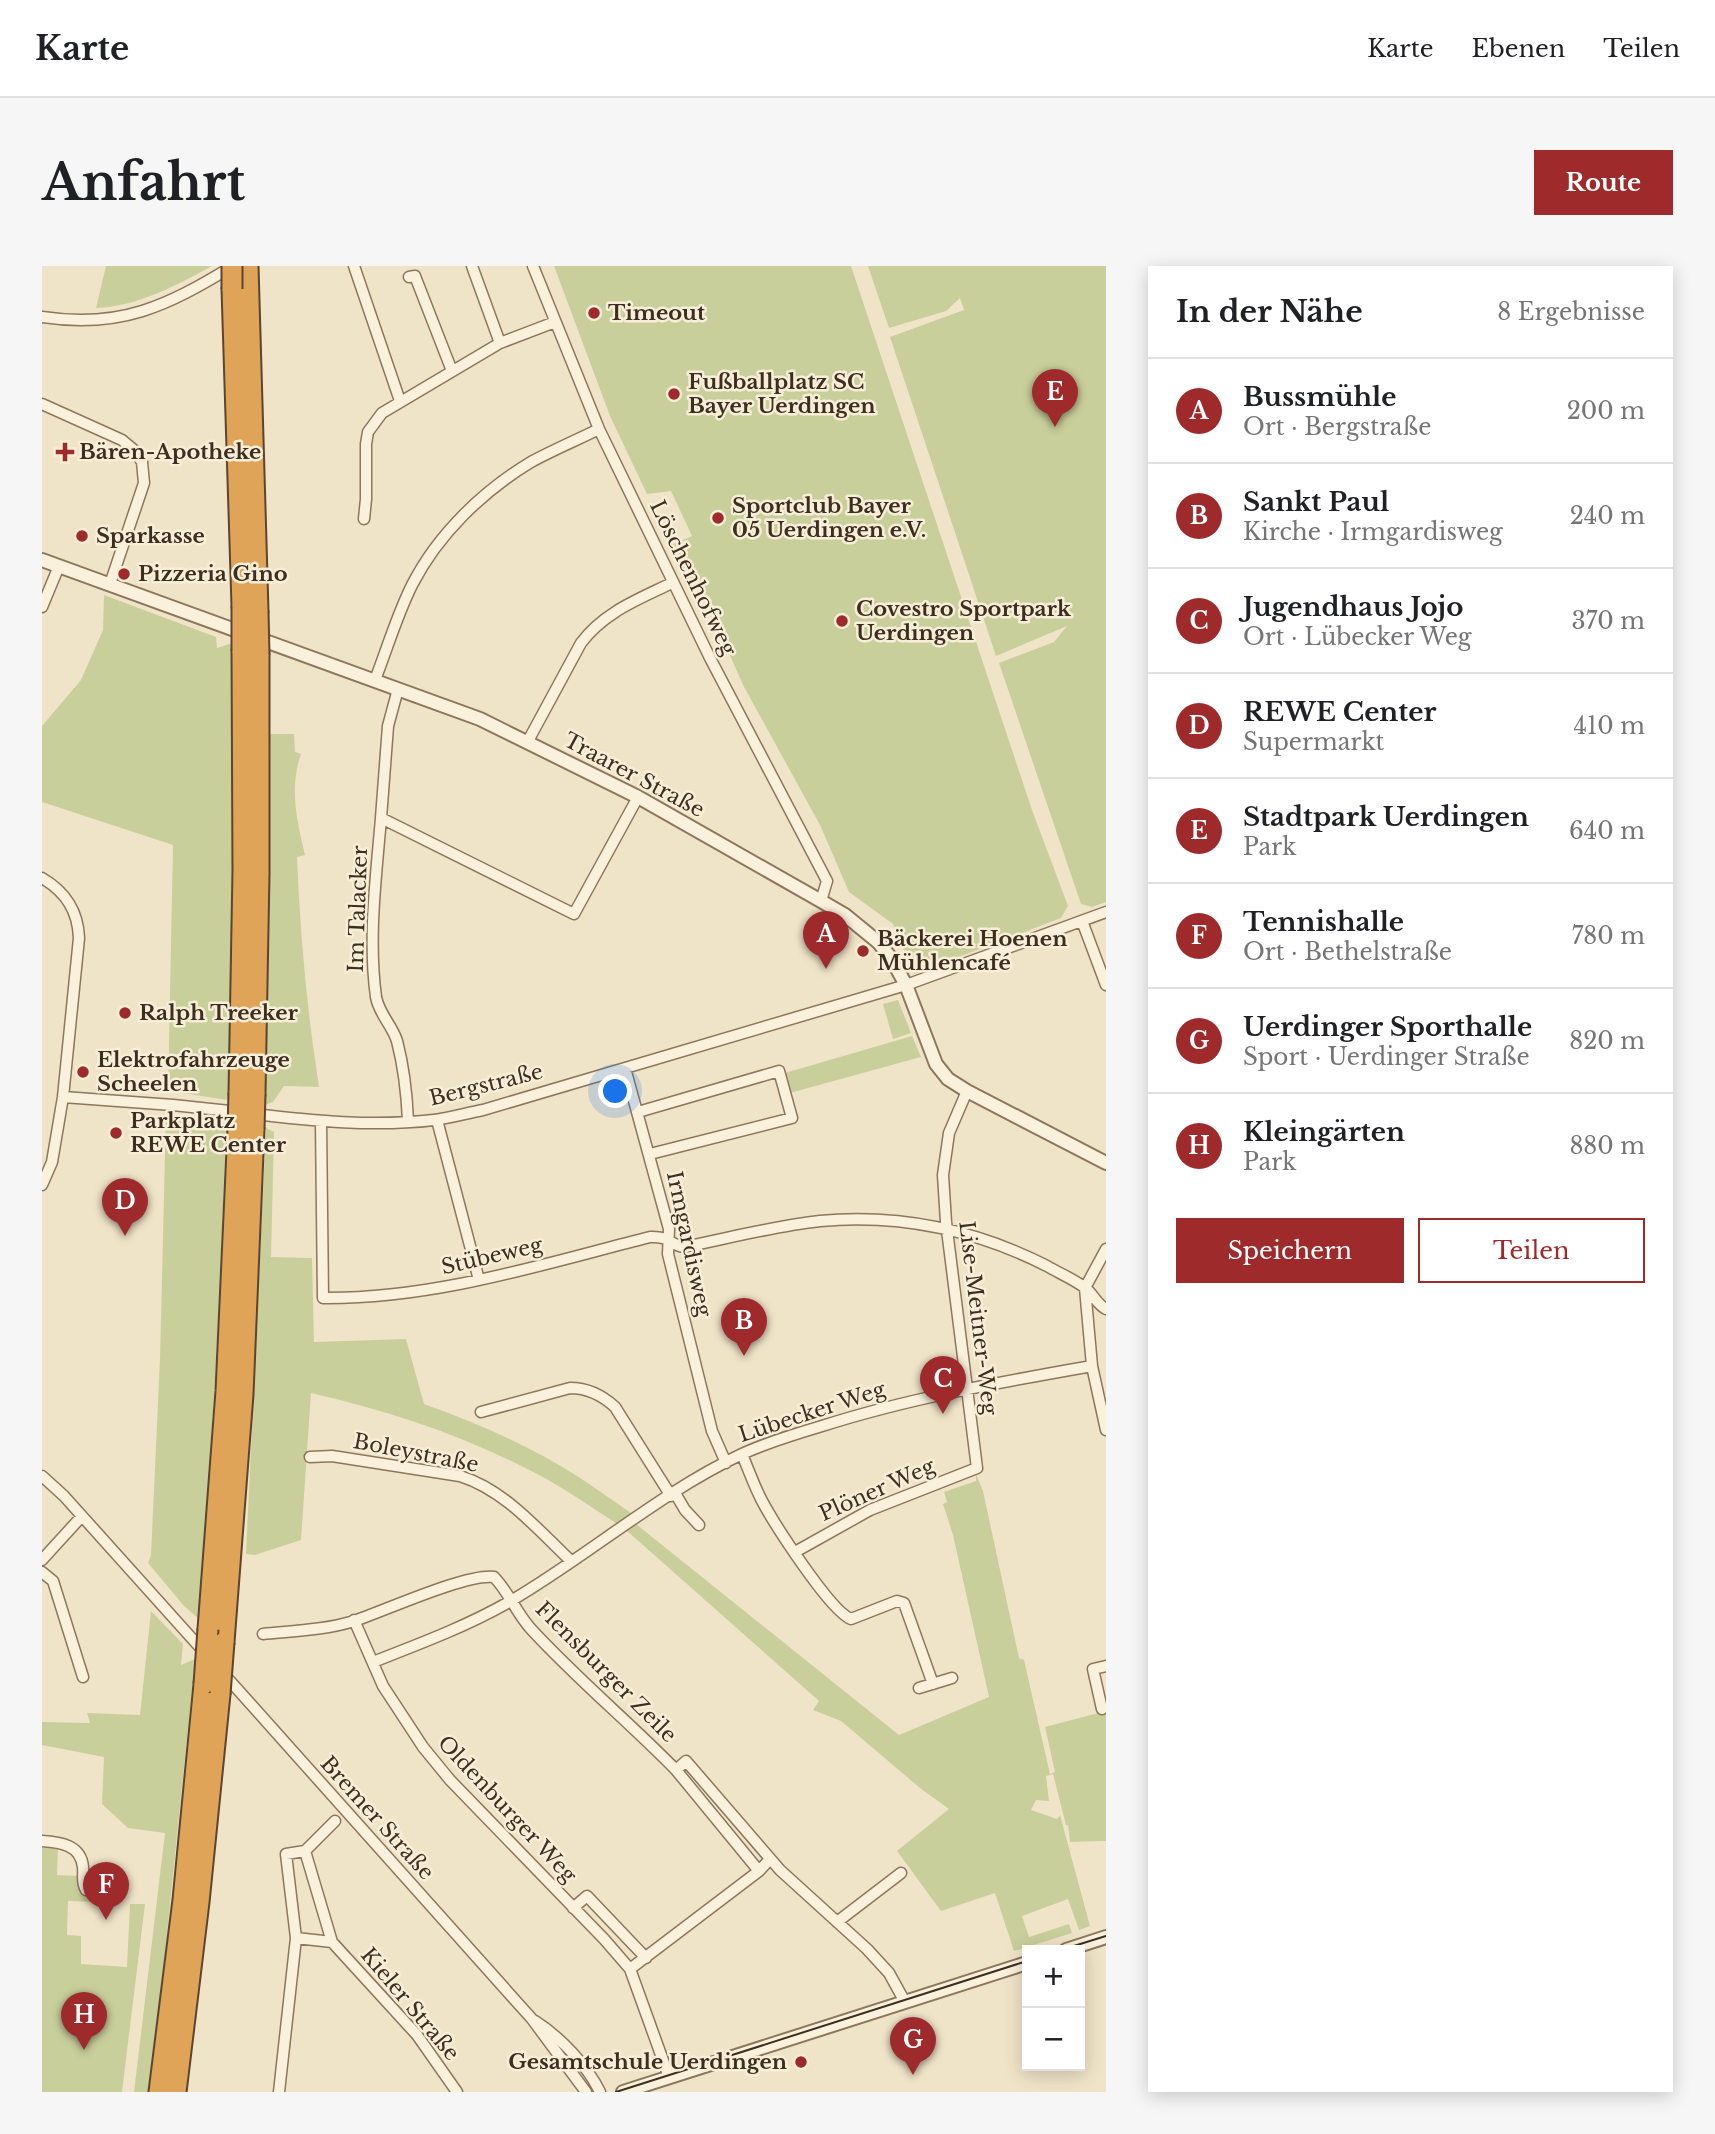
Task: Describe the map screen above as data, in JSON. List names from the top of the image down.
{
  "streets": {
    "street": [
      "Löschenhofweg",
      "Traarer Straße",
      "Im Talacker",
      "Bergstraße",
      "Irmgardisweg",
      "Stübeweg",
      "Lise-Meitner-Weg",
      "Lübecker Weg",
      "Boleystraße",
      "Plöner Weg",
      "Flensburger Zeile",
      "Oldenburger Weg",
      "Bremer Straße",
      "Kieler Straße"
    ]
  },
  "crossings": [
    ["Löschenhofweg", "Traarer Straße"],
    ["Traarer Straße", "Im Talacker"],
    ["Traarer Straße", "Bergstraße"],
    ["Traarer Straße", "Lise-Meitner-Weg"],
    ["Im Talacker", "Bergstraße"],
    ["Bergstraße", "Irmgardisweg"],
    ["Bergstraße", "Stübeweg"],
    ["Irmgardisweg", "Stübeweg"],
    ["Irmgardisweg", "Lübecker Weg"],
    ["Stübeweg", "Lise-Meitner-Weg"],
    ["Lise-Meitner-Weg", "Lübecker Weg"],
    ["Lise-Meitner-Weg", "Plöner Weg"],
    ["Lübecker Weg", "Boleystraße"],
    ["Lübecker Weg", "Flensburger Zeile"],
    ["Lübecker Weg", "Oldenburger Weg"]
  ],
  "places": {
    "other": [
      "Timeout",
      "Fußballplatz SC Bayer Uerdingen",
      "Sportclub Bayer 05 Uerdingen e.V.",
      "Sparkasse",
      "Pizzeria Gino",
      "Covestro Sportpark Uerdingen",
      "Bäckerei Hoenen Mühlencafé",
      "Ralph Treeker",
      "Elektrofahrzeuge Scheelen",
      "Parkplatz REWE Center",
      "Gesamtschule Uerdingen"
    ],
    "health": ["Bären-Apotheke"]
  },
  "page": {
    "header": "Karte",
    "nav": ["Karte", "Ebenen", "Teilen"],
    "buttons": [
      "Route",
      ["Speichern", "Teilen"]
    ],
    "title": "Anfahrt",
    "heading": ["In der Nähe", "8 Ergebnisse"],
    "list": [
      {
        "mark": "A",
        "name": "Bussmühle",
        "note": "Ort · Bergstraße",
        "value": "200 m"
      },
      {
        "mark": "B",
        "name": "Sankt Paul",
        "note": "Kirche · Irmgardisweg",
        "value": "240 m"
      },
      {
        "mark": "C",
        "name": "Jugendhaus Jojo",
        "note": "Ort · Lübecker Weg",
        "value": "370 m"
      },
      {
        "mark": "D",
        "name": "REWE Center",
        "note": "Supermarkt",
        "value": "410 m"
      },
      {
        "mark": "E",
        "name": "Stadtpark Uerdingen",
        "note": "Park",
        "value": "640 m"
      },
      {
        "mark": "F",
        "name": "Tennishalle",
        "note": "Ort · Bethelstraße",
        "value": "780 m"
      },
      {
        "mark": "G",
        "name": "Uerdinger Sporthalle",
        "note": "Sport · Uerdinger Straße",
        "value": "820 m"
      },
      {
        "mark": "H",
        "name": "Kleingärten",
        "note": "Park",
        "value": "880 m"
      }
    ],
    "pins": [
      "E",
      "A",
      "D",
      "B",
      "C",
      "F",
      "H",
      "G"
    ],
    "map_buttons": ["+", "−"]
  }
}
